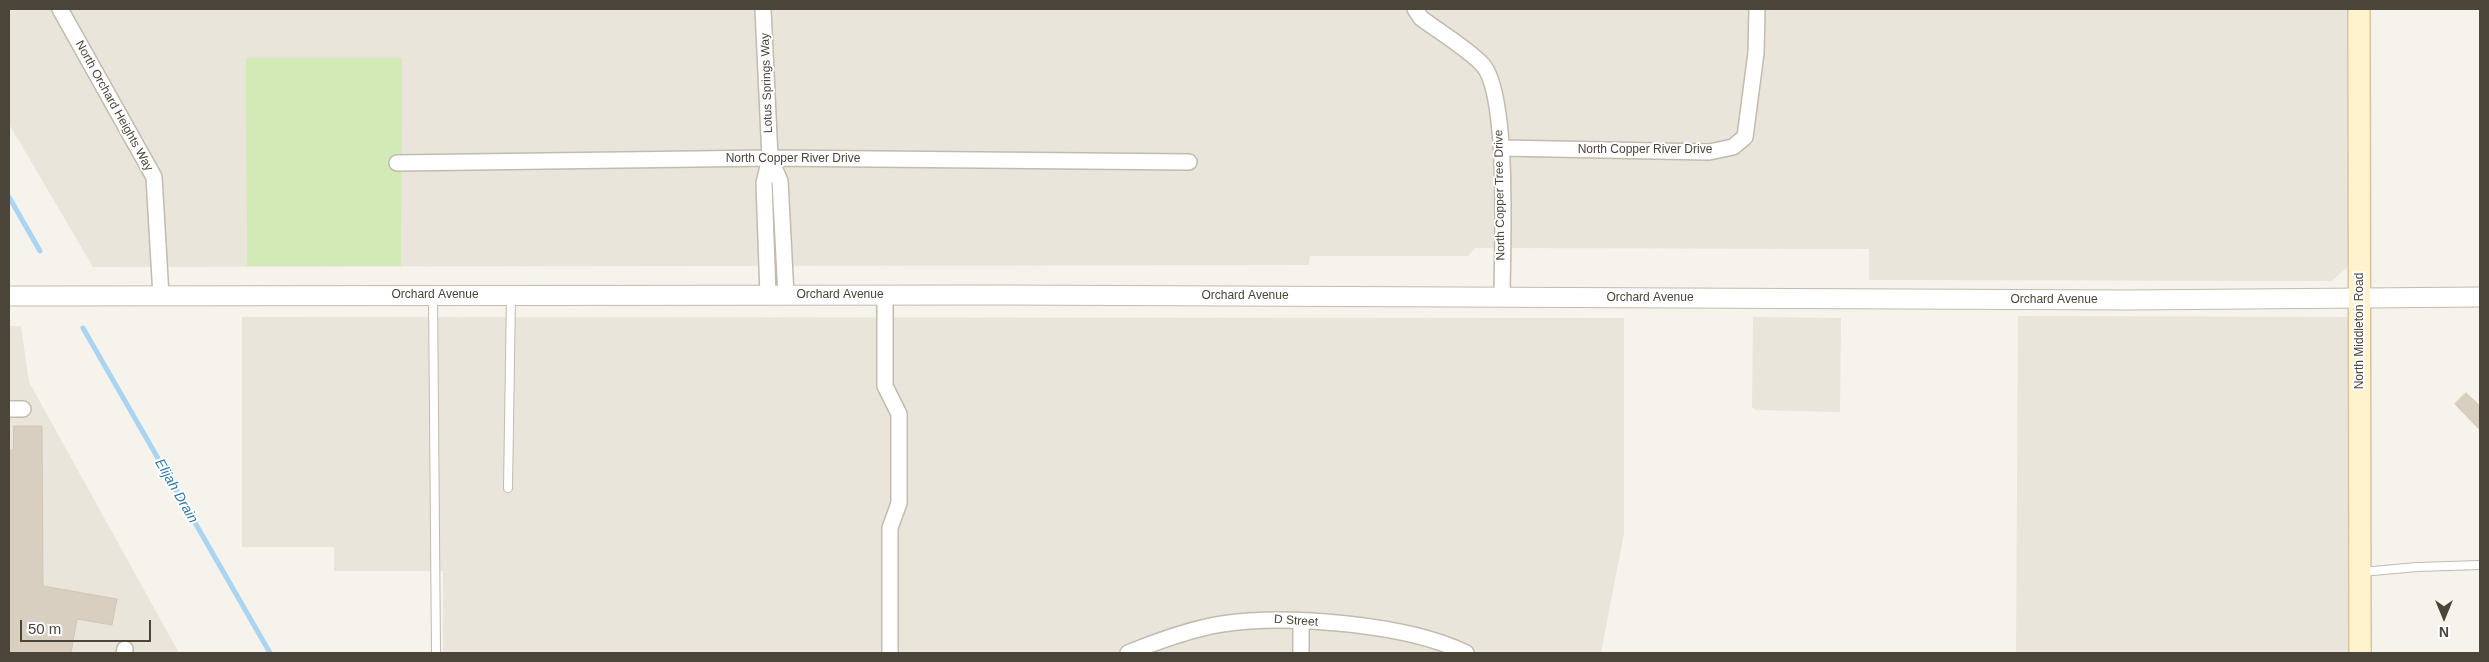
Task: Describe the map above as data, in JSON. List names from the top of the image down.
{
  "streets": {
    "main road": ["North Middleton Road"],
    "street": [
      "Lotus Springs Way",
      "North Orchard Heights Way",
      "North Copper River Drive",
      "North Copper Tree Drive",
      "Orchard Avenue",
      "D Street"
    ]
  },
  "crossings": [
    ["Lotus Springs Way", "North Copper River Drive"],
    ["Lotus Springs Way", "Orchard Avenue"],
    ["North Orchard Heights Way", "Orchard Avenue"],
    ["North Copper River Drive", "North Copper Tree Drive"],
    ["North Copper Tree Drive", "Orchard Avenue"],
    ["Orchard Avenue", "North Middleton Road"]
  ],
  "water": ["Elijah Drain"],
  "scale_bar": "50 m",
  "north": "bottom"
}
